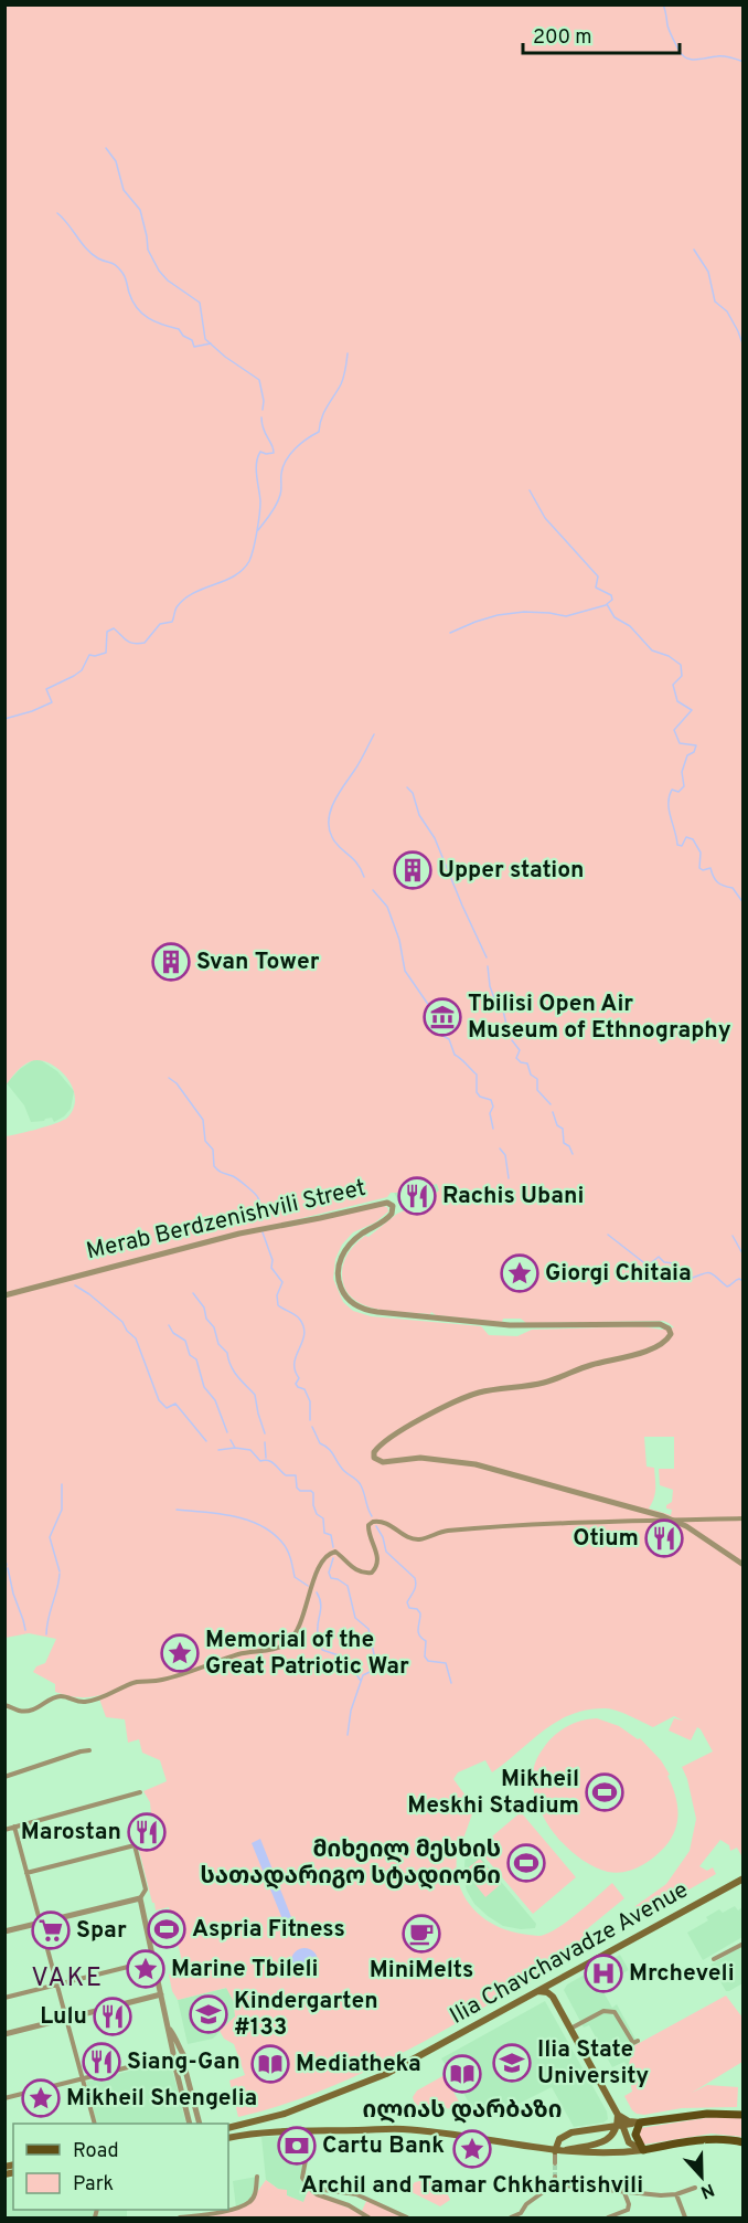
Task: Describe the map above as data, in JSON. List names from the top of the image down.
{
  "streets": {
    "main road": ["Ilia Chavchavadze Avenue"],
    "street": ["Merab Berdzenishvili Street"]
  },
  "districts": ["VAKE"],
  "places": {
    "building": ["Upper station", "Svan Tower"],
    "museum": ["Tbilisi Open Air Museum of Ethnography"],
    "restaurant": [
      "Rachis Ubani",
      "Otium",
      "Marostan",
      "Lulu",
      "Siang-Gan"
    ],
    "place": [
      "Giorgi Chitaia",
      "Memorial of the Great Patriotic War",
      "Marine Tbileli",
      "Mikheil Shengelia",
      "Archil and Tamar Chkhartishvili"
    ],
    "sports": ["Mikheil Meskhi Stadium", "მიხეილ მესხის სათადარიგო სტადიონი", "Aspria Fitness"],
    "supermarket": ["Spar"],
    "cafe": ["MiniMelts"],
    "hospital": ["Mrcheveli"],
    "school or university": ["Kindergarten #133", "Ilia State University"],
    "library": ["Mediatheka", "ილიას დარბაზი"],
    "bank": ["Cartu Bank"]
  },
  "legend": ["Road", "Park"],
  "scale_bar": "200 m",
  "north": "bottom"
}
